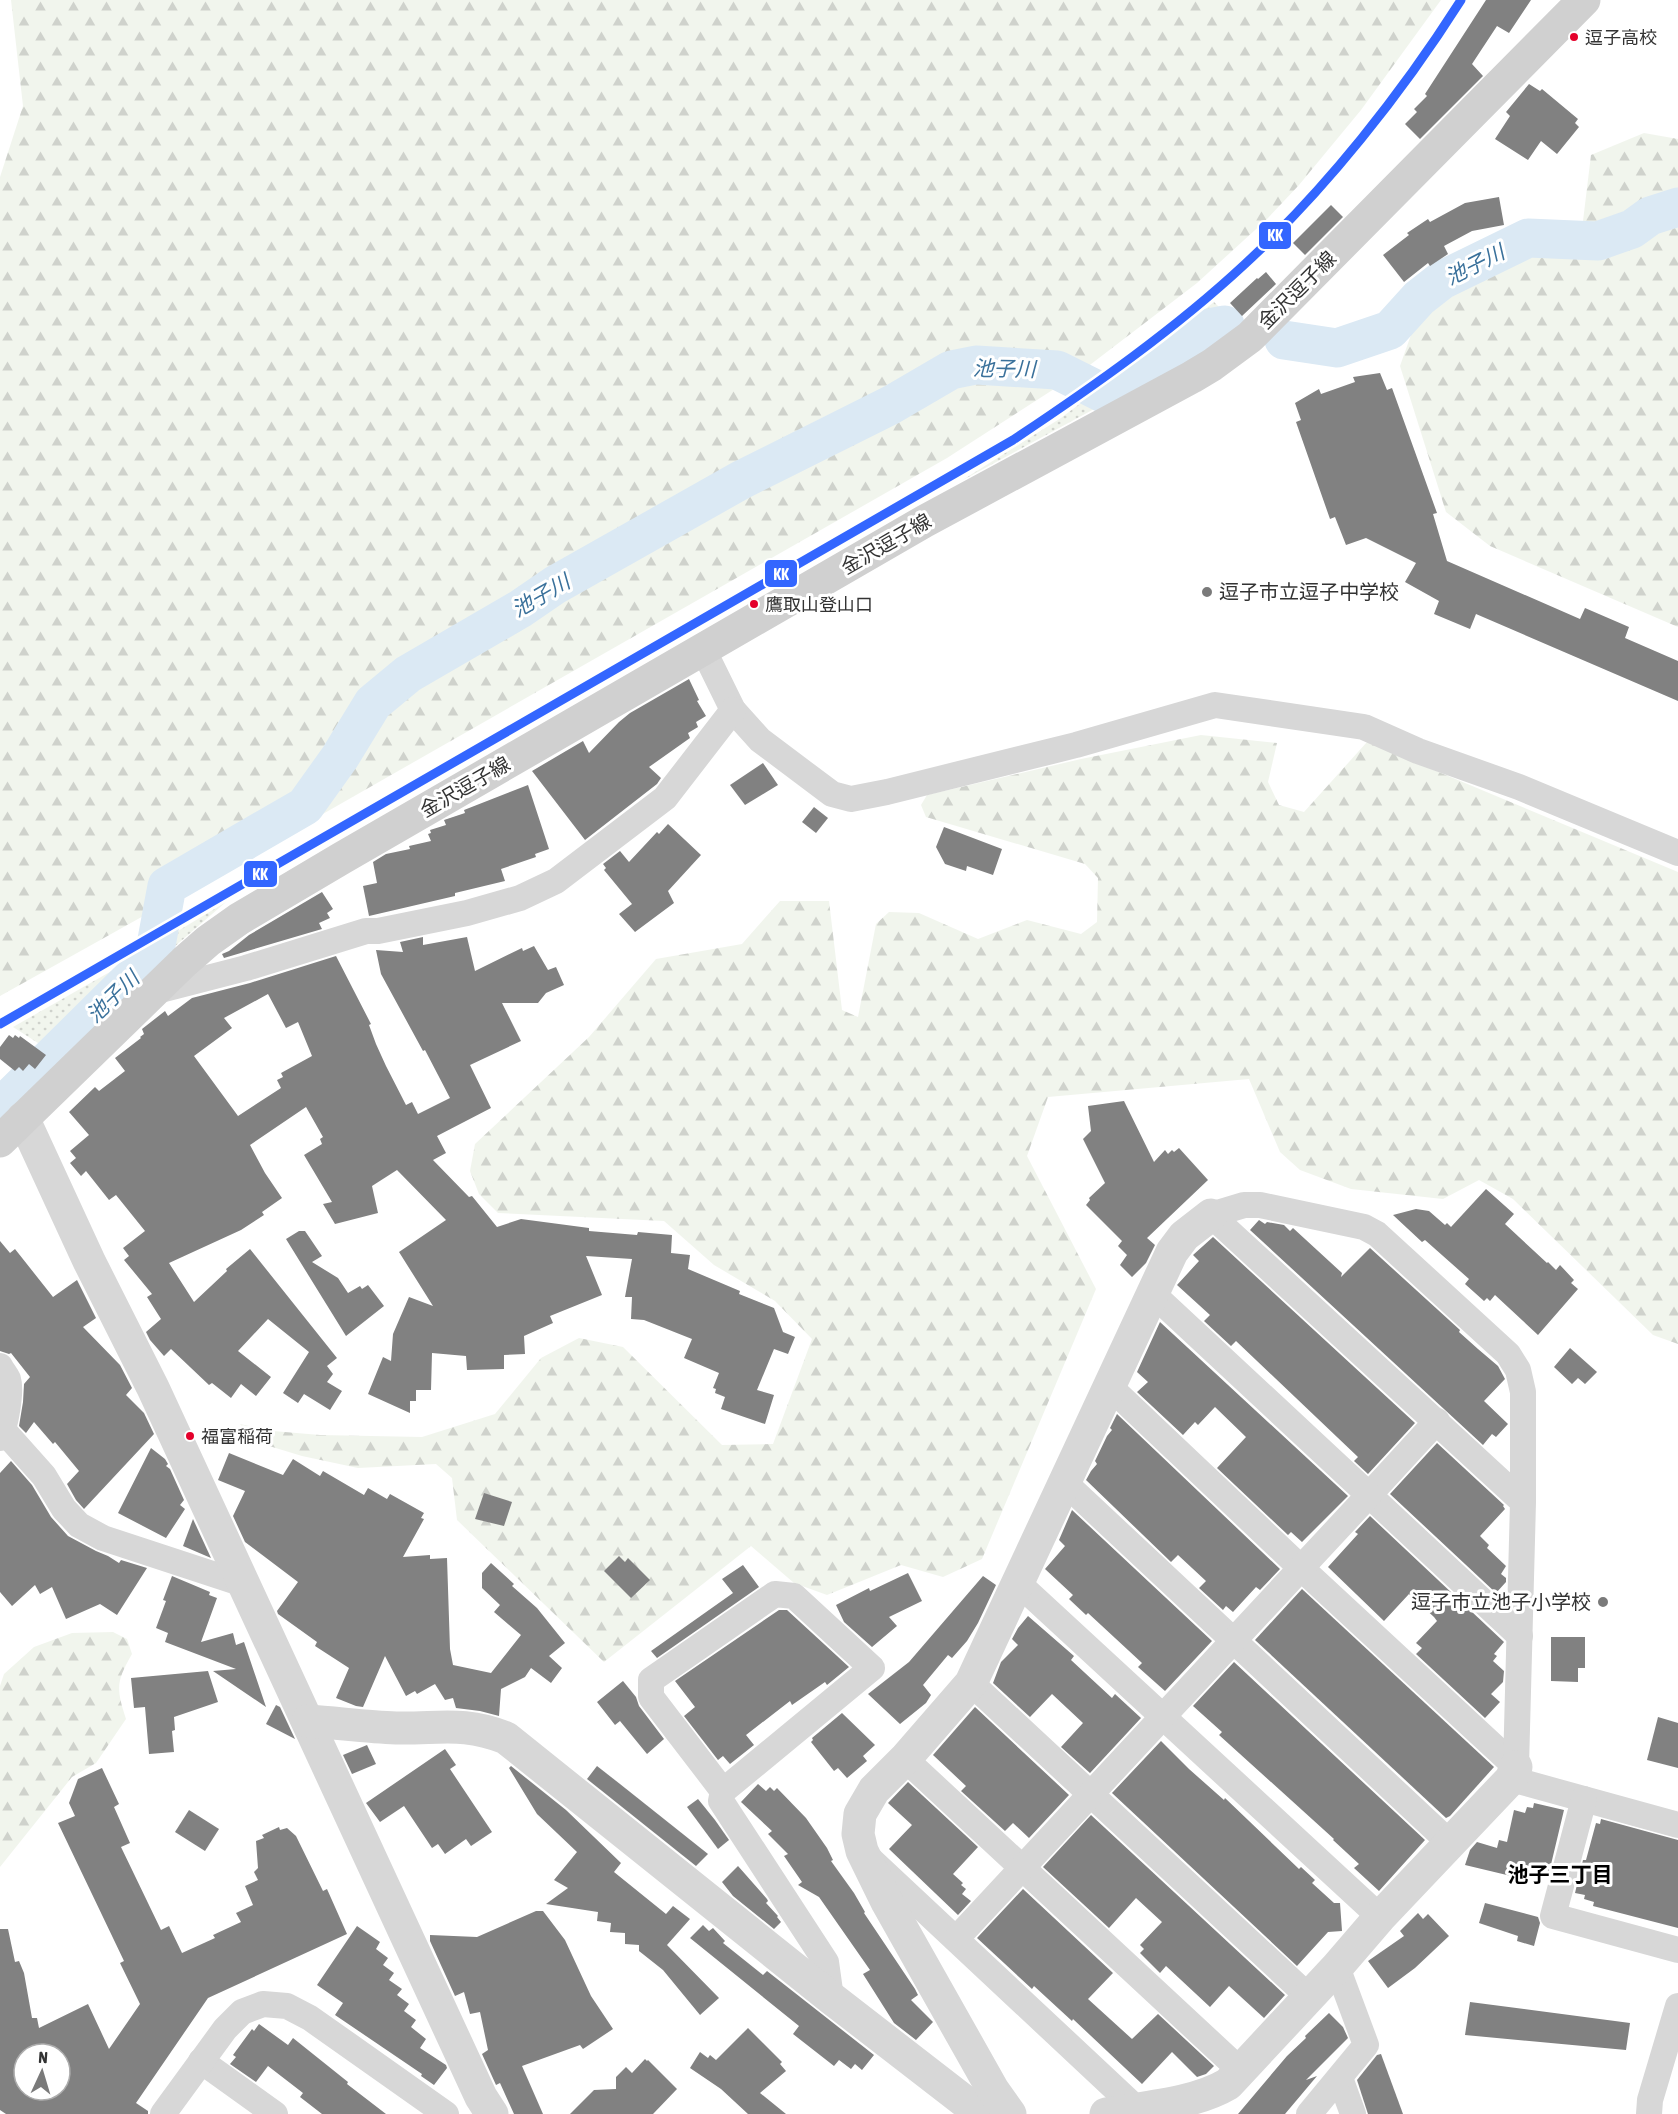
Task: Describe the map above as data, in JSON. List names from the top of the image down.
{
  "streets": {
    "main road": ["金沢逗子線"]
  },
  "districts": ["池子三丁目"],
  "water": ["池子川"],
  "places": [
    "逗子高校",
    "逗子市立逗子中学校",
    "鷹取山登山口",
    "福富稲荷",
    "逗子市立池子小学校"
  ],
  "lines": ["transit line KK"],
  "north": "top"
}
